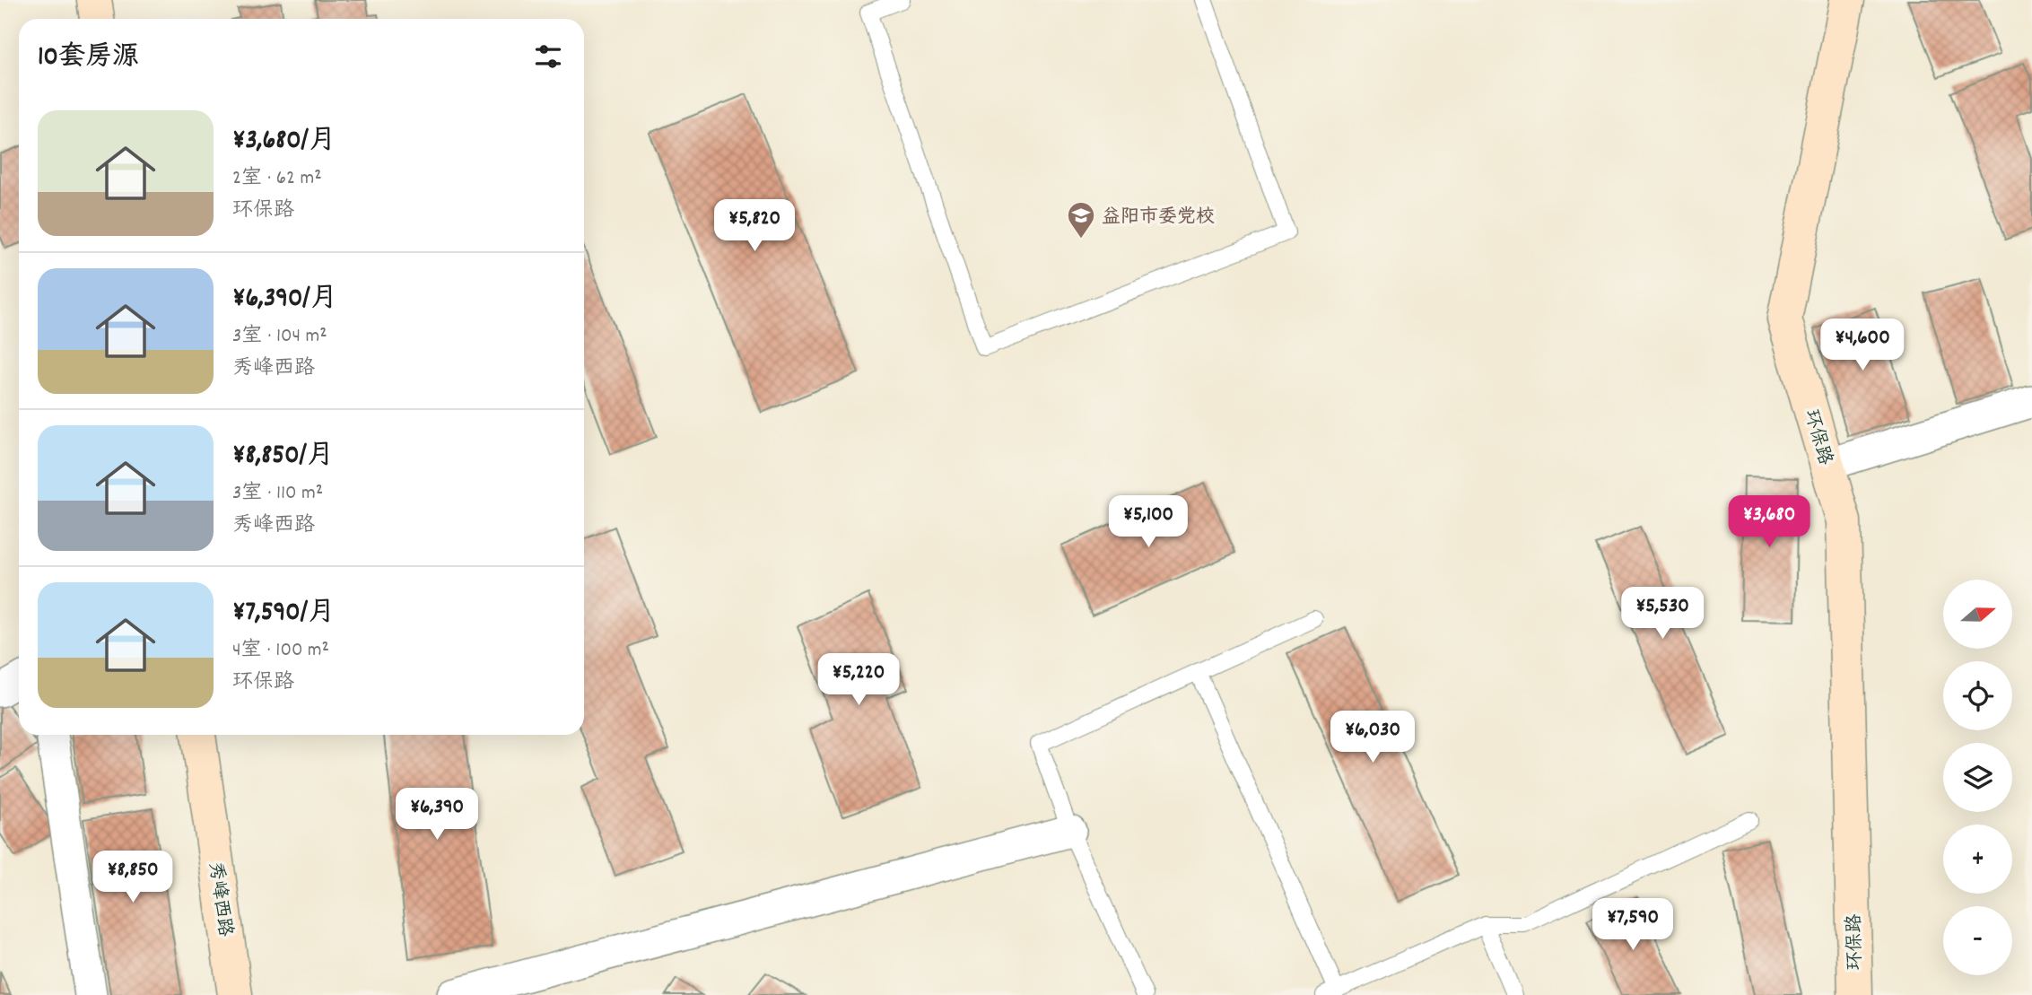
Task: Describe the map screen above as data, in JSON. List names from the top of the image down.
{
  "streets": {
    "street": ["环保路", "秀峰西路"]
  },
  "places": {
    "school or university": ["益阳市委党校"]
  },
  "north": "right",
  "page": {
    "heading": "10套房源",
    "list": [
      {
        "name": "¥3,680/月",
        "note": "2室 · 62 m² · 环保路"
      },
      {
        "name": "¥6,390/月",
        "note": "3室 · 104 m² · 秀峰西路"
      },
      {
        "name": "¥8,850/月",
        "note": "3室 · 110 m² · 秀峰西路"
      },
      {
        "name": "¥7,590/月",
        "note": "4室 · 100 m² · 环保路"
      }
    ],
    "price": [
      "¥5,820",
      "¥4,600",
      "¥5,100",
      "¥3,680",
      "¥5,530",
      "¥5,220",
      "¥6,030",
      "¥6,390",
      "¥8,850",
      "¥7,590"
    ],
    "map_buttons": ["+", "−"]
  }
}
